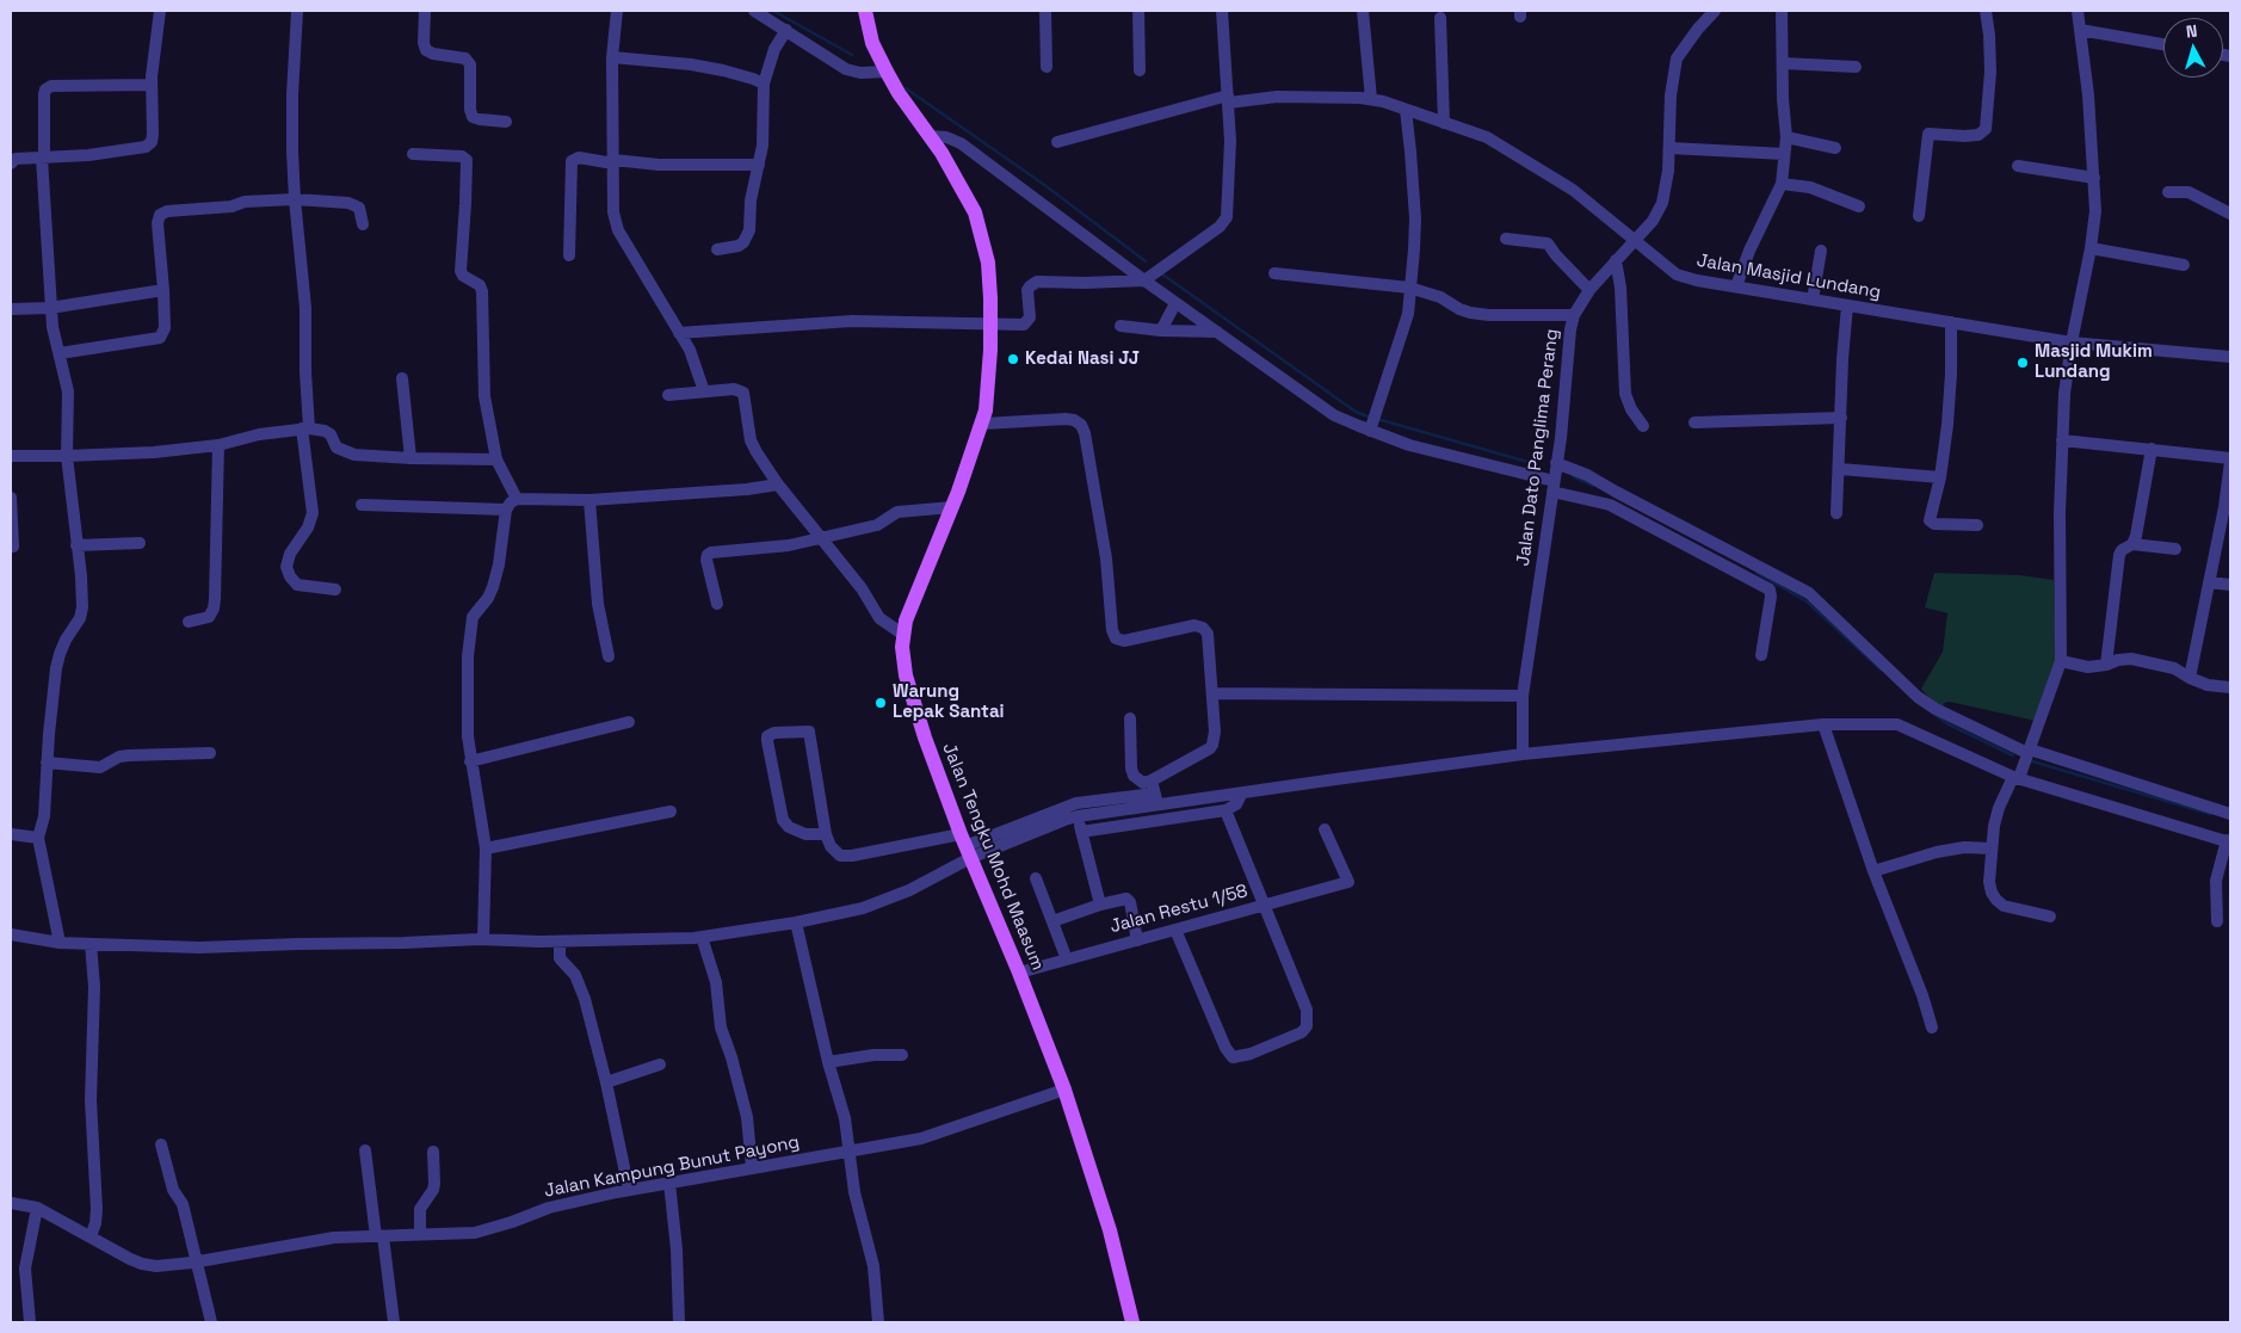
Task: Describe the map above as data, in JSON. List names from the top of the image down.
{
  "streets": {
    "main road": ["Jalan Tengku Mohd Maasum"],
    "street": [
      "Jalan Masjid Lundang",
      "Jalan Dato Panglima Perang",
      "Jalan Restu 1/58",
      "Jalan Kampung Bunut Payong"
    ]
  },
  "crossings": [
    ["Jalan Masjid Lundang", "Jalan Dato Panglima Perang"],
    ["Jalan Tengku Mohd Maasum", "Jalan Restu 1/58"],
    ["Jalan Tengku Mohd Maasum", "Jalan Kampung Bunut Payong"]
  ],
  "places": ["Kedai Nasi JJ", "Masjid Mukim Lundang", "Warung Lepak Santai"],
  "north": "top"
}
